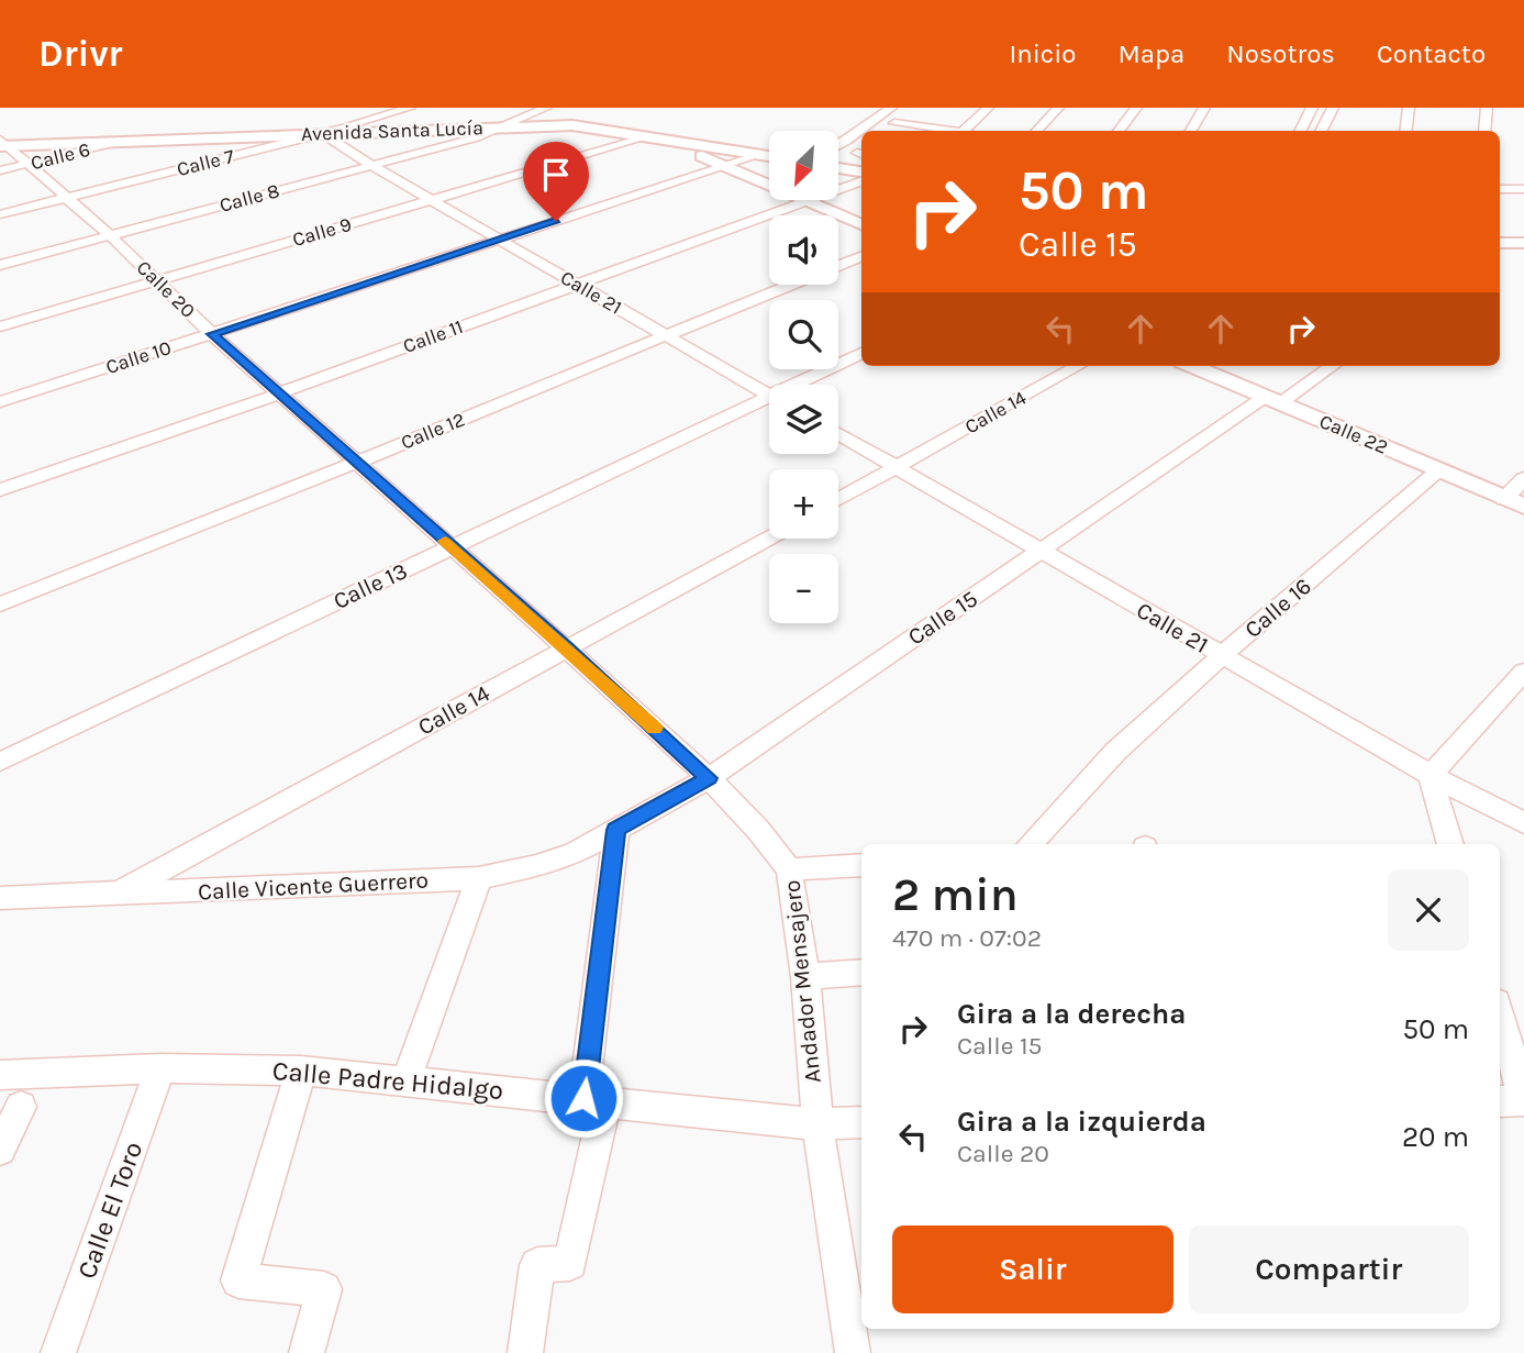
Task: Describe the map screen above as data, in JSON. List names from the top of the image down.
{
  "streets": {
    "street": [
      "Avenida Santa Lucía",
      "Calle 6",
      "Calle 7",
      "Calle 8",
      "Calle 9",
      "Calle 20",
      "Calle 21",
      "Calle 11",
      "Calle 10",
      "Calle 14",
      "Calle 12",
      "Calle 22",
      "Calle 13",
      "Calle 16",
      "Calle 15",
      "Calle Vicente Guerrero",
      "Andador Mensajero",
      "Calle Padre Hidalgo",
      "Calle El Toro"
    ]
  },
  "crossings": [
    ["Avenida Santa Lucía", "Calle 6"],
    ["Avenida Santa Lucía", "Calle 7"],
    ["Avenida Santa Lucía", "Calle 8"],
    ["Avenida Santa Lucía", "Calle 9"],
    ["Avenida Santa Lucía", "Calle 20"],
    ["Avenida Santa Lucía", "Calle 21"],
    ["Avenida Santa Lucía", "Calle 10"],
    ["Calle 6", "Calle 20"],
    ["Calle 7", "Calle 20"],
    ["Calle 7", "Calle 21"],
    ["Calle 8", "Calle 20"],
    ["Calle 8", "Calle 21"],
    ["Calle 9", "Calle 20"],
    ["Calle 9", "Calle 21"],
    ["Calle 20", "Calle 11"],
    ["Calle 20", "Calle 10"],
    ["Calle 20", "Calle 14"],
    ["Calle 20", "Calle 12"],
    ["Calle 20", "Calle 13"],
    ["Calle 20", "Calle 15"],
    ["Calle 20", "Andador Mensajero"],
    ["Calle 21", "Calle 11"],
    ["Calle 21", "Calle 10"],
    ["Calle 21", "Calle 14"],
    ["Calle 21", "Calle 12"],
    ["Calle 21", "Calle 16"],
    ["Calle 21", "Calle 15"],
    ["Calle 14", "Calle Vicente Guerrero"],
    ["Calle 22", "Calle 16"],
    ["Calle 22", "Calle 15"],
    ["Calle 15", "Calle Vicente Guerrero"],
    ["Calle 15", "Andador Mensajero"],
    ["Andador Mensajero", "Calle Padre Hidalgo"],
    ["Calle Padre Hidalgo", "Calle El Toro"]
  ],
  "north": "bottom left",
  "page": {
    "header": "Drivr",
    "nav": [
      "Inicio",
      "Mapa",
      "Nosotros",
      "Contacto"
    ],
    "map_buttons": ["+", "−"],
    "turn": ["50 m", "Calle 15"],
    "heading": ["2 min", "470 m · 07:02"],
    "list": [
      {
        "name": "Gira a la derecha",
        "note": "Calle 15",
        "value": "50 m"
      },
      {
        "name": "Gira a la izquierda",
        "note": "Calle 20",
        "value": "20 m"
      }
    ],
    "buttons": ["Salir", "Compartir"]
  }
}
